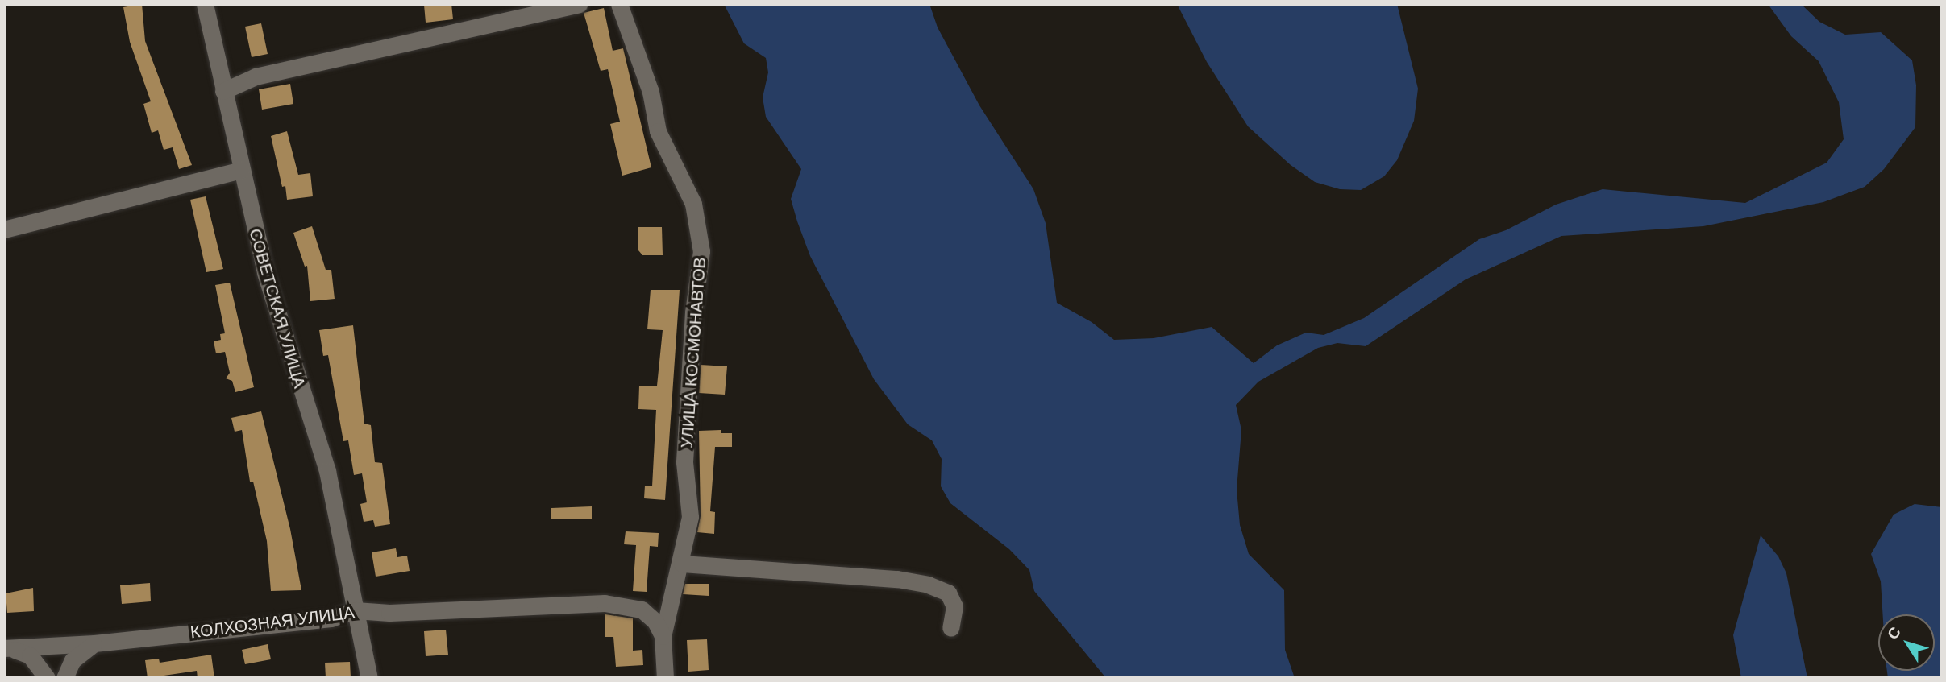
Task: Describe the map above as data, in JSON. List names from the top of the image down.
{
  "streets": {
    "street": ["СОВЕТСКАЯ УЛИЦА", "УЛИЦА КОСМОНАВТОВ", "КОЛХОЗНАЯ УЛИЦА"]
  },
  "crossings": [
    ["СОВЕТСКАЯ УЛИЦА", "КОЛХОЗНАЯ УЛИЦА"],
    ["УЛИЦА КОСМОНАВТОВ", "КОЛХОЗНАЯ УЛИЦА"]
  ],
  "north": "top left"
}
